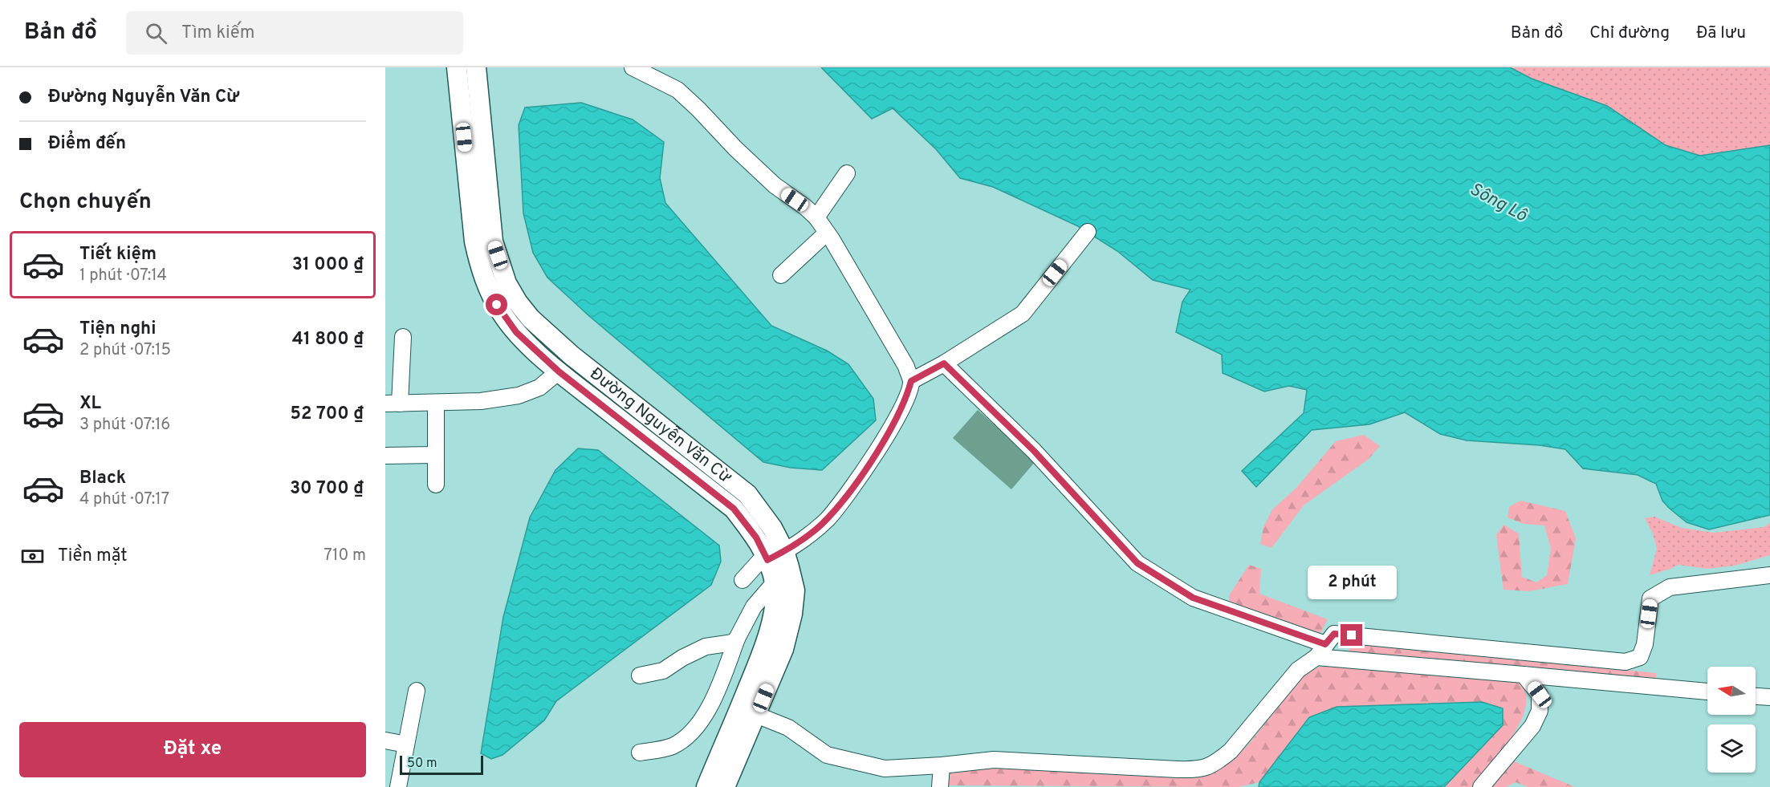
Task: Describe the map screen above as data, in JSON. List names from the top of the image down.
{
  "streets": {
    "main road": ["Đường Nguyễn Văn Cừ"]
  },
  "water": ["Sông Lô"],
  "scale_bar": "50 m",
  "north": "left",
  "page": {
    "header": "Bản đồ",
    "search": "Tìm kiếm",
    "nav": ["Bản đồ", "Chỉ đường", "Đã lưu"],
    "banner": ["Đường Nguyễn Văn Cừ", "Điểm đến"],
    "heading": "Chọn chuyến",
    "list": [
      {
        "name": "Tiết kiệm",
        "note": "1 phút · 07:14",
        "value": "31 000 ₫"
      },
      {
        "name": "Tiện nghi",
        "note": "2 phút · 07:15",
        "value": "41 800 ₫"
      },
      {
        "name": "XL",
        "note": "3 phút · 07:16",
        "value": "52 700 ₫"
      },
      {
        "name": "Black",
        "note": "4 phút · 07:17",
        "value": "30 700 ₫"
      }
    ],
    "pay": ["Tiền mặt", "710 m"],
    "bubble": "2 phút",
    "buttons": "Đặt xe",
    "scale": "50 m"
  }
}
